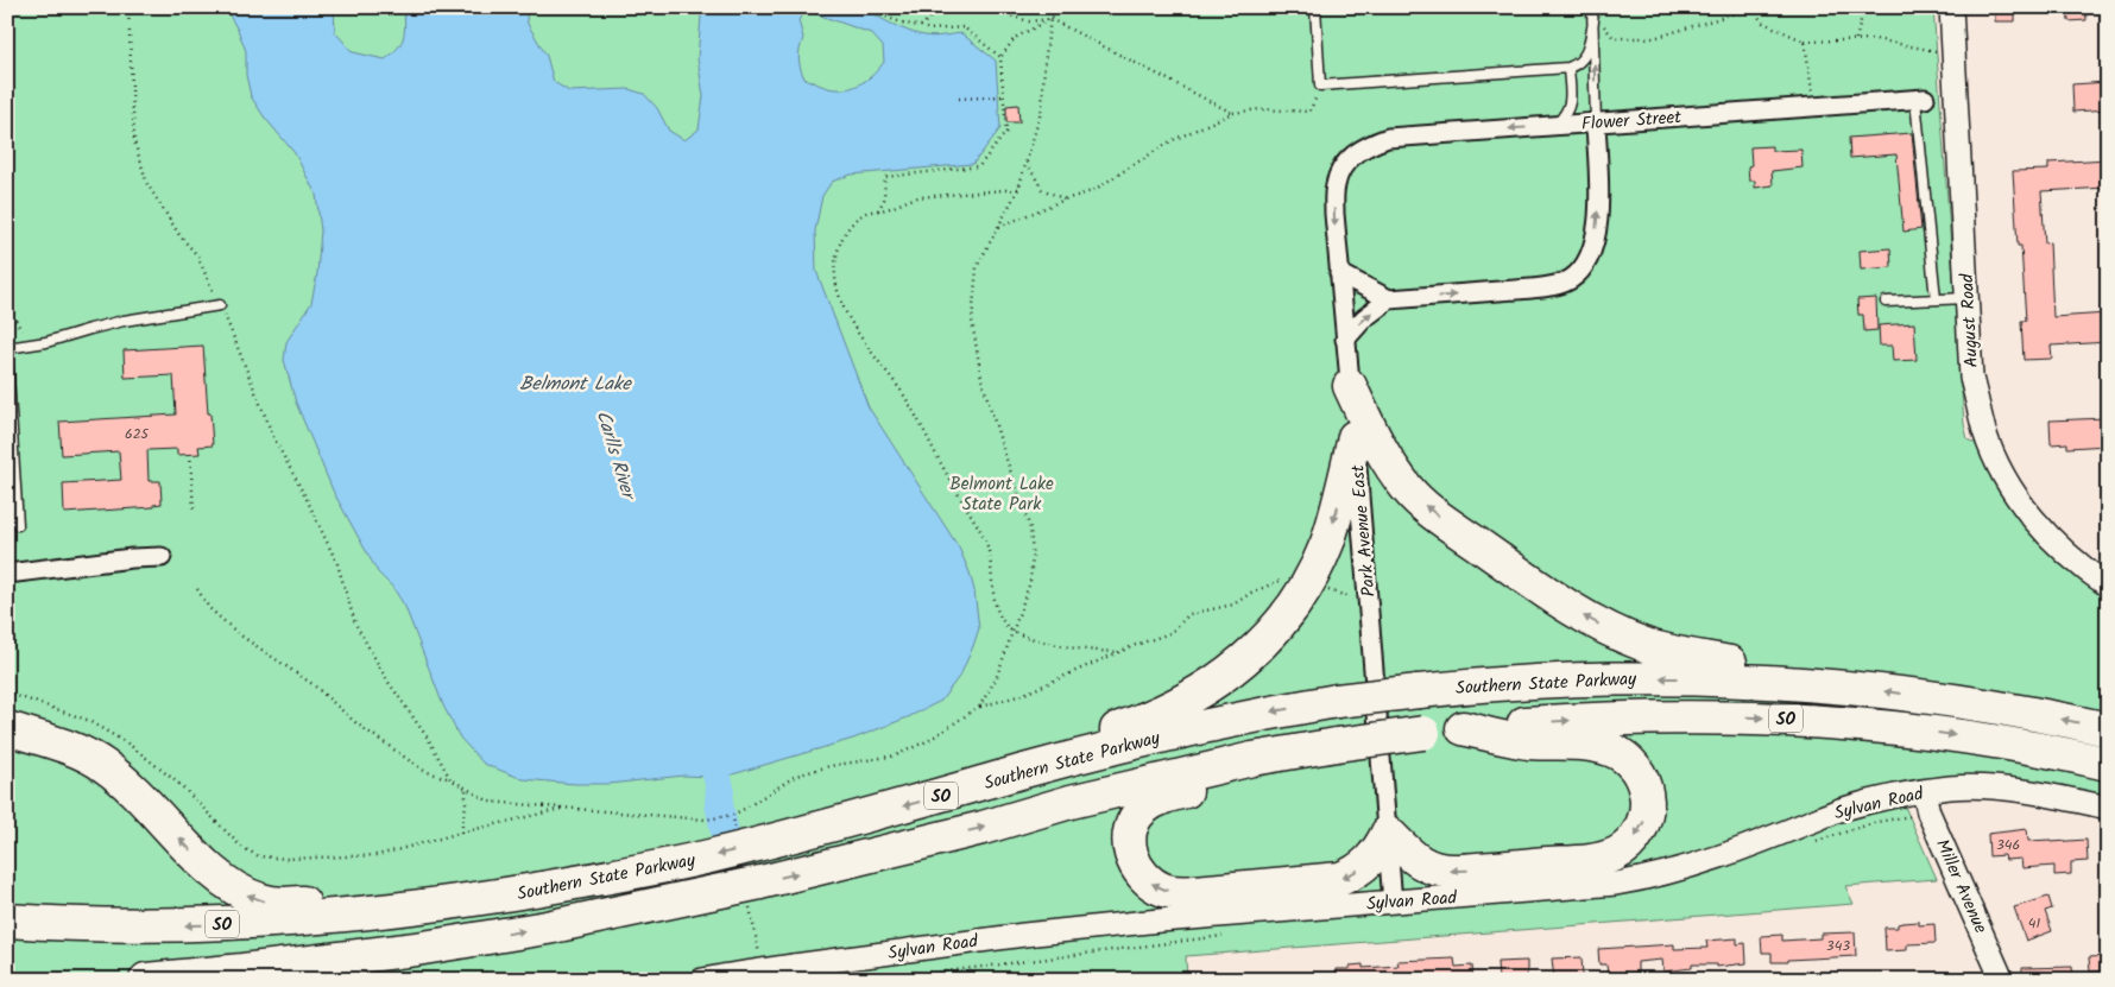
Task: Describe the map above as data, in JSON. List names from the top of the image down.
{
  "streets": {
    "highway": ["Southern State Parkway", "SO"],
    "street": [
      "Flower Street",
      "August Road",
      "Park Avenue East",
      "Sylvan Road",
      "Miller Avenue"
    ]
  },
  "crossings": [
    ["Flower Street", "Park Avenue East"],
    ["Park Avenue East", "Sylvan Road"],
    ["Sylvan Road", "Miller Avenue"]
  ],
  "one_way": ["Flower Street"],
  "water": ["Belmont Lake", "Carlls River"],
  "parks": ["Belmont Lake State Park"],
  "house_numbers": [
    "625",
    "346",
    "41",
    "343"
  ]
}
